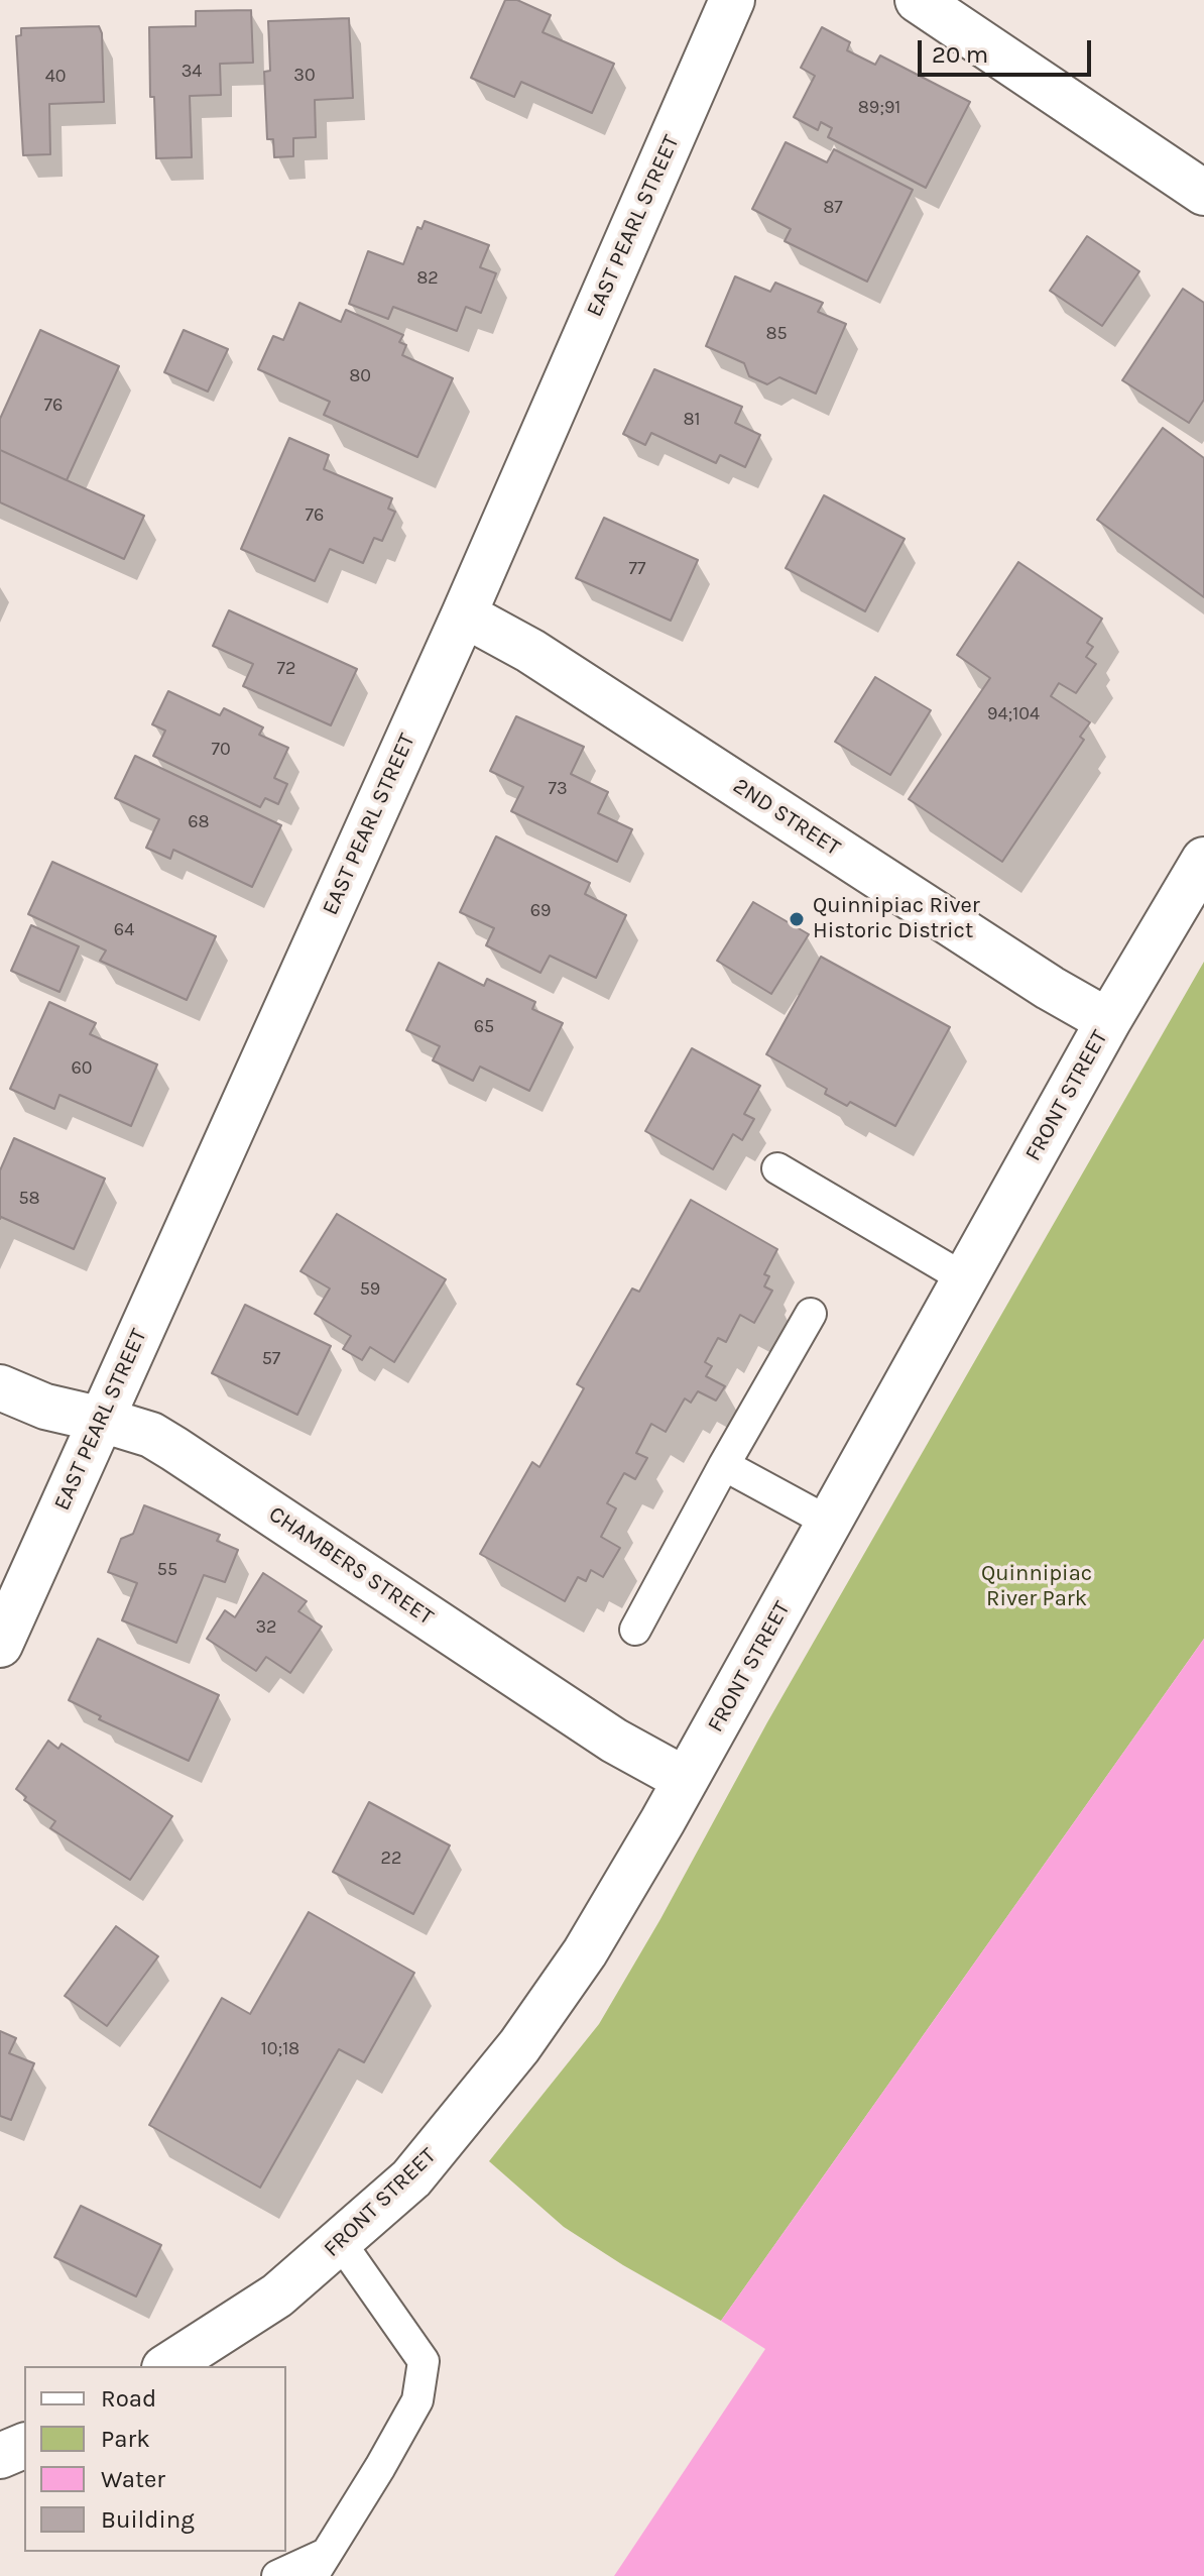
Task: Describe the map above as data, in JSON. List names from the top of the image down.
{
  "streets": {
    "street": [
      "EAST PEARL STREET",
      "2ND STREET",
      "FRONT STREET",
      "CHAMBERS STREET"
    ]
  },
  "crossings": [
    ["EAST PEARL STREET", "2ND STREET"],
    ["EAST PEARL STREET", "CHAMBERS STREET"],
    ["2ND STREET", "FRONT STREET"],
    ["FRONT STREET", "CHAMBERS STREET"]
  ],
  "parks": ["Quinnipiac River Park"],
  "places": ["Quinnipiac River Historic District"],
  "house_numbers": [
    "34",
    "30",
    "40",
    "89;91",
    "87",
    "82",
    "85",
    "80",
    "76",
    "81",
    "76",
    "77",
    "72",
    "94;104",
    "70",
    "73",
    "68",
    "69",
    "64",
    "65",
    "60",
    "58",
    "59",
    "57",
    "55",
    "32",
    "22",
    "10;18"
  ],
  "legend": [
    "Road",
    "Park",
    "Water",
    "Building"
  ],
  "scale_bar": "20 m"
}
